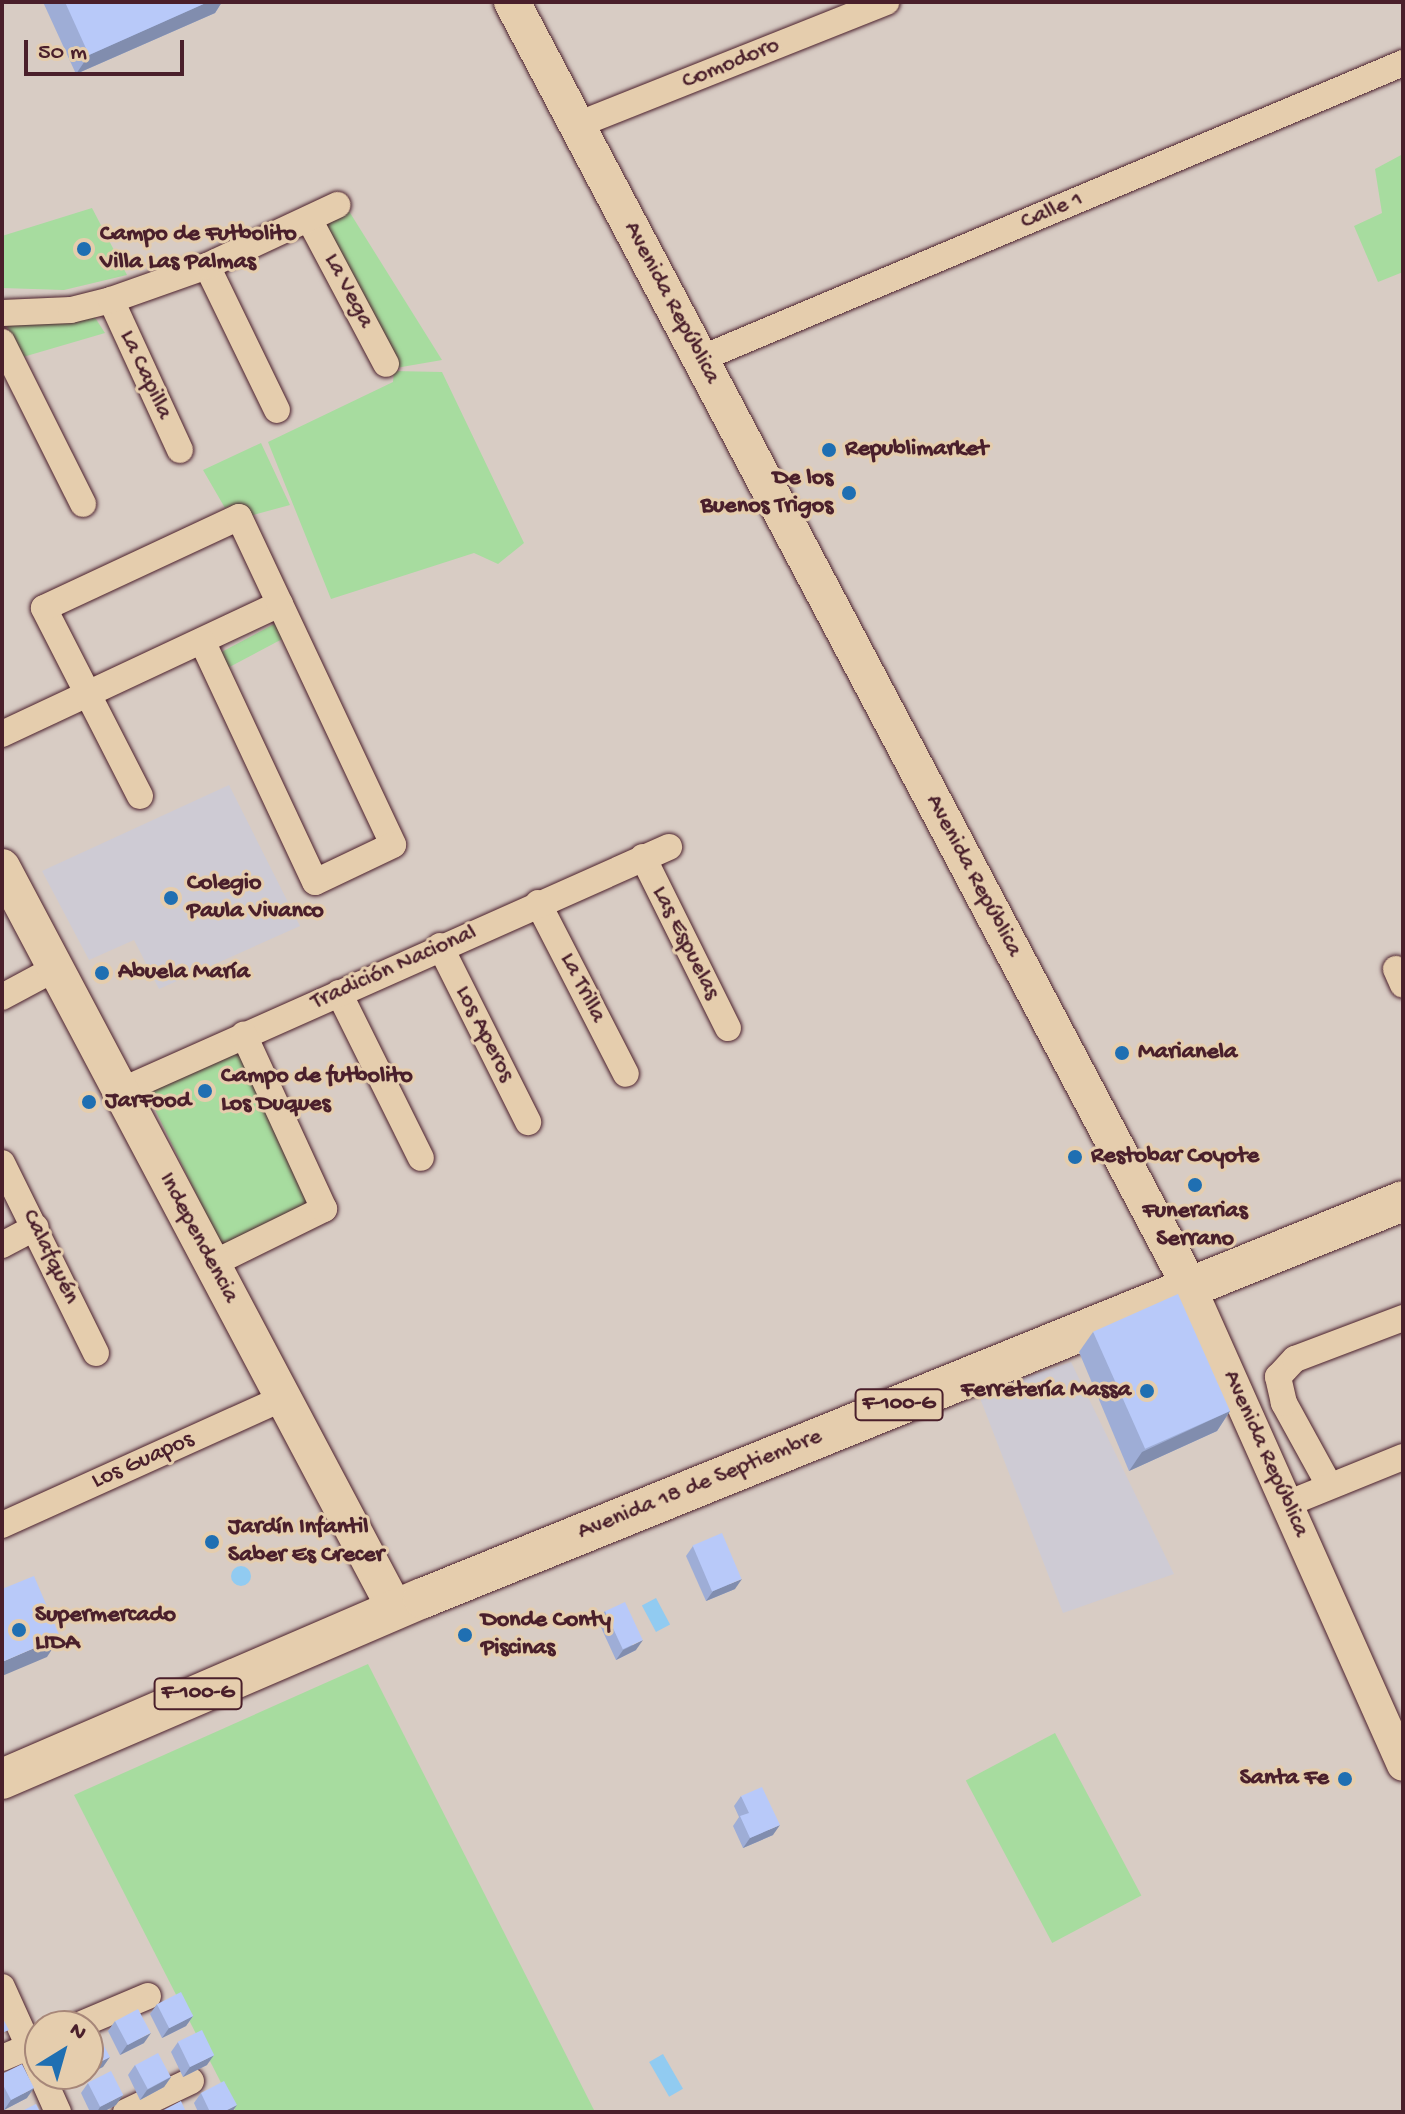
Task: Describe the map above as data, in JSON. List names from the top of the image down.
{
  "streets": {
    "main road": [
      "Avenida República",
      "Independencia",
      "F-100-G",
      "Avenida 18 de Septiembre"
    ],
    "street": [
      "Comodoro",
      "Calle 1",
      "La Vega",
      "La Capilla",
      "Las Espuelas",
      "Tradición Nacional",
      "La Trilla",
      "Los Aperos",
      "Calafquén",
      "Los Guapos"
    ]
  },
  "crossings": [
    ["Comodoro", "Avenida República"],
    ["Calle 1", "Avenida República"],
    ["Avenida República", "Avenida 18 de Septiembre"],
    ["Las Espuelas", "Tradición Nacional"],
    ["Tradición Nacional", "La Trilla"],
    ["Tradición Nacional", "Los Aperos"],
    ["Tradición Nacional", "Independencia"],
    ["Independencia", "Los Guapos"],
    ["Independencia", "Avenida 18 de Septiembre"]
  ],
  "places": [
    "Campo de Futbolito Villa Las Palmas",
    "Republimarket",
    "De los Buenos Trigos",
    "Colegio Paula Vivanco",
    "Abuela María",
    "Marianela",
    "Campo de futbolito Los Duques",
    "JarFood",
    "Restobar Coyote",
    "Funerarias Serrano",
    "Ferretería Massa",
    "Jardín Infantil Saber Es Crecer",
    "Supermercado LIDA",
    "Donde Conty Piscinas",
    "Santa Fe"
  ],
  "scale_bar": "50 m",
  "north": "top right"
}
